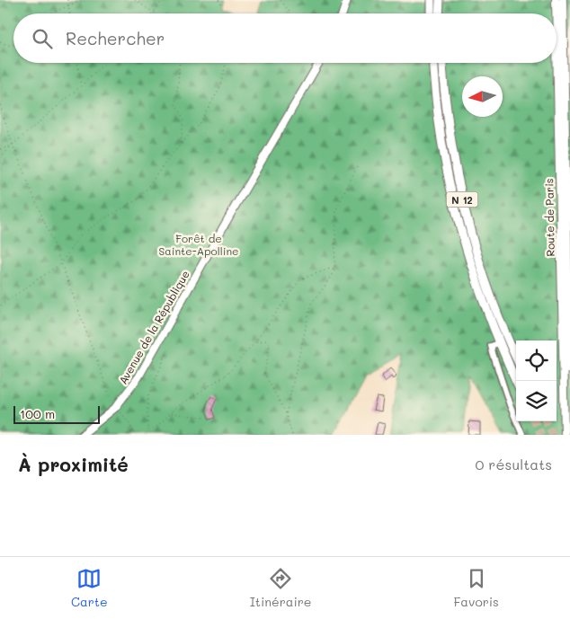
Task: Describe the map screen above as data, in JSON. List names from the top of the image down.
{
  "streets": {
    "highway": ["N 12"],
    "main road": ["Route de Paris", "Avenue de la République"]
  },
  "parks": ["Forêt de Sainte-Apolline"],
  "scale_bar": "100 m",
  "north": "left",
  "page": {
    "search": "Rechercher",
    "scale": "100 m",
    "heading": ["À proximité", "0 résultats"],
    "nav": ["Carte", "Itinéraire", "Favoris"]
  }
}
